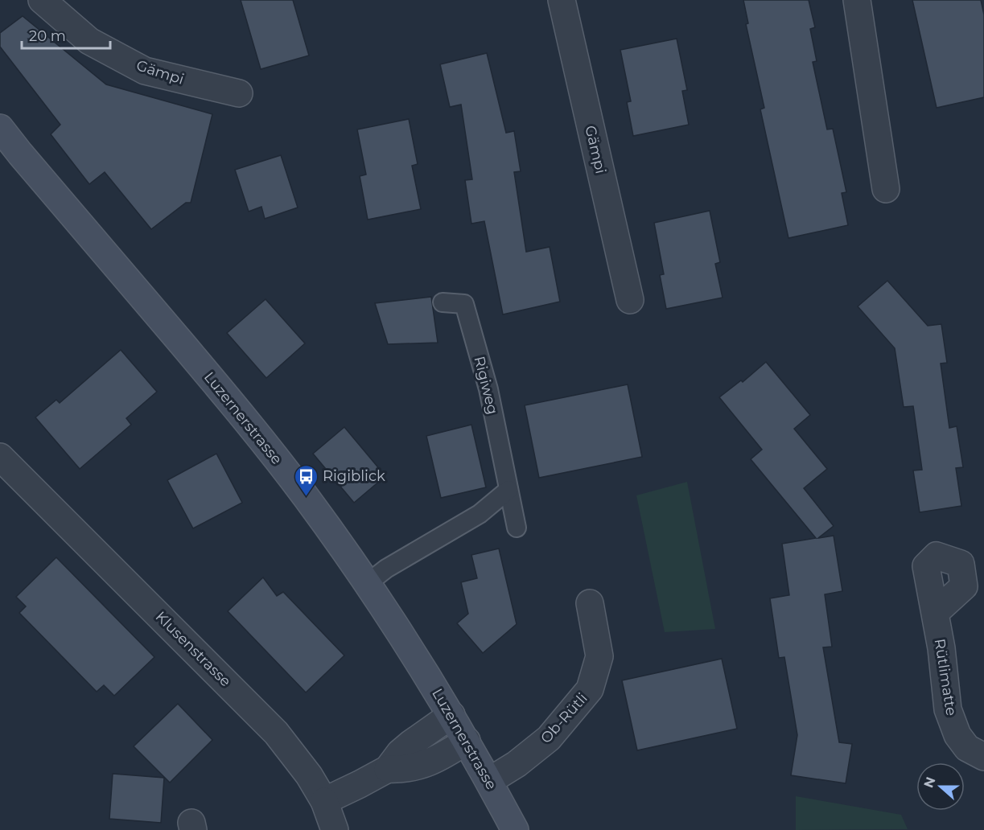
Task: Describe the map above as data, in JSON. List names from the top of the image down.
{
  "streets": {
    "main road": ["Luzernerstrasse"],
    "street": [
      "Gämpi",
      "Klusenstrasse",
      "Rütlimatte",
      "Ob-Rütli"
    ],
    "lane": ["Rigiweg"]
  },
  "crossings": [
    ["Luzernerstrasse", "Ob-Rütli"]
  ],
  "places": {
    "bus stop": ["Rigiblick"]
  },
  "scale_bar": "20 m",
  "north": "left"
}
